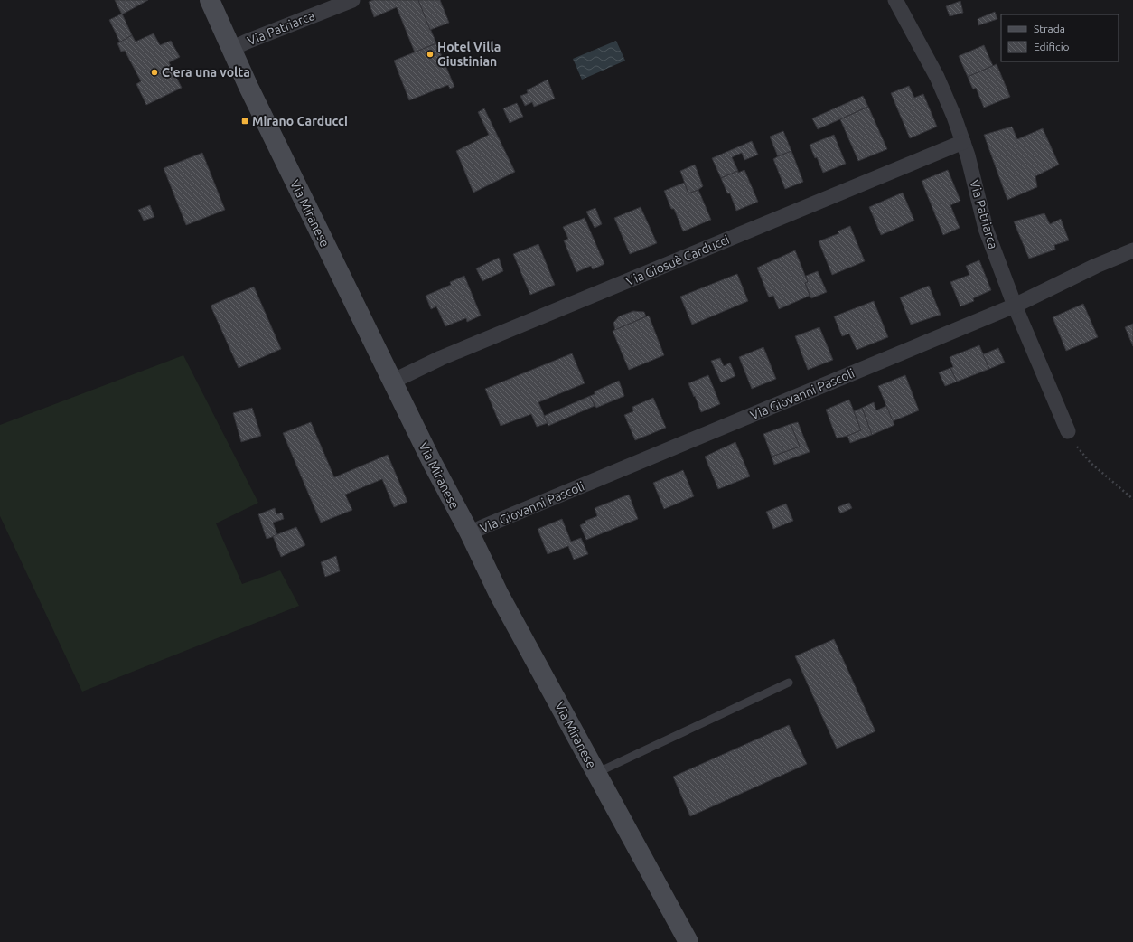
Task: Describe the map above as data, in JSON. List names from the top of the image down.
{
  "streets": {
    "main road": ["Via Miranese"],
    "street": ["Via Patriarca", "Via Giosuè Carducci", "Via Giovanni Pascoli"]
  },
  "crossings": [
    ["Via Patriarca", "Via Miranese"],
    ["Via Patriarca", "Via Giosuè Carducci"],
    ["Via Patriarca", "Via Giovanni Pascoli"],
    ["Via Miranese", "Via Giosuè Carducci"],
    ["Via Miranese", "Via Giovanni Pascoli"]
  ],
  "places": {
    "other": ["Hotel Villa Giustinian", "C'era una volta"],
    "transit": ["Mirano Carducci"]
  },
  "legend": ["Strada", "Edificio"]
}
